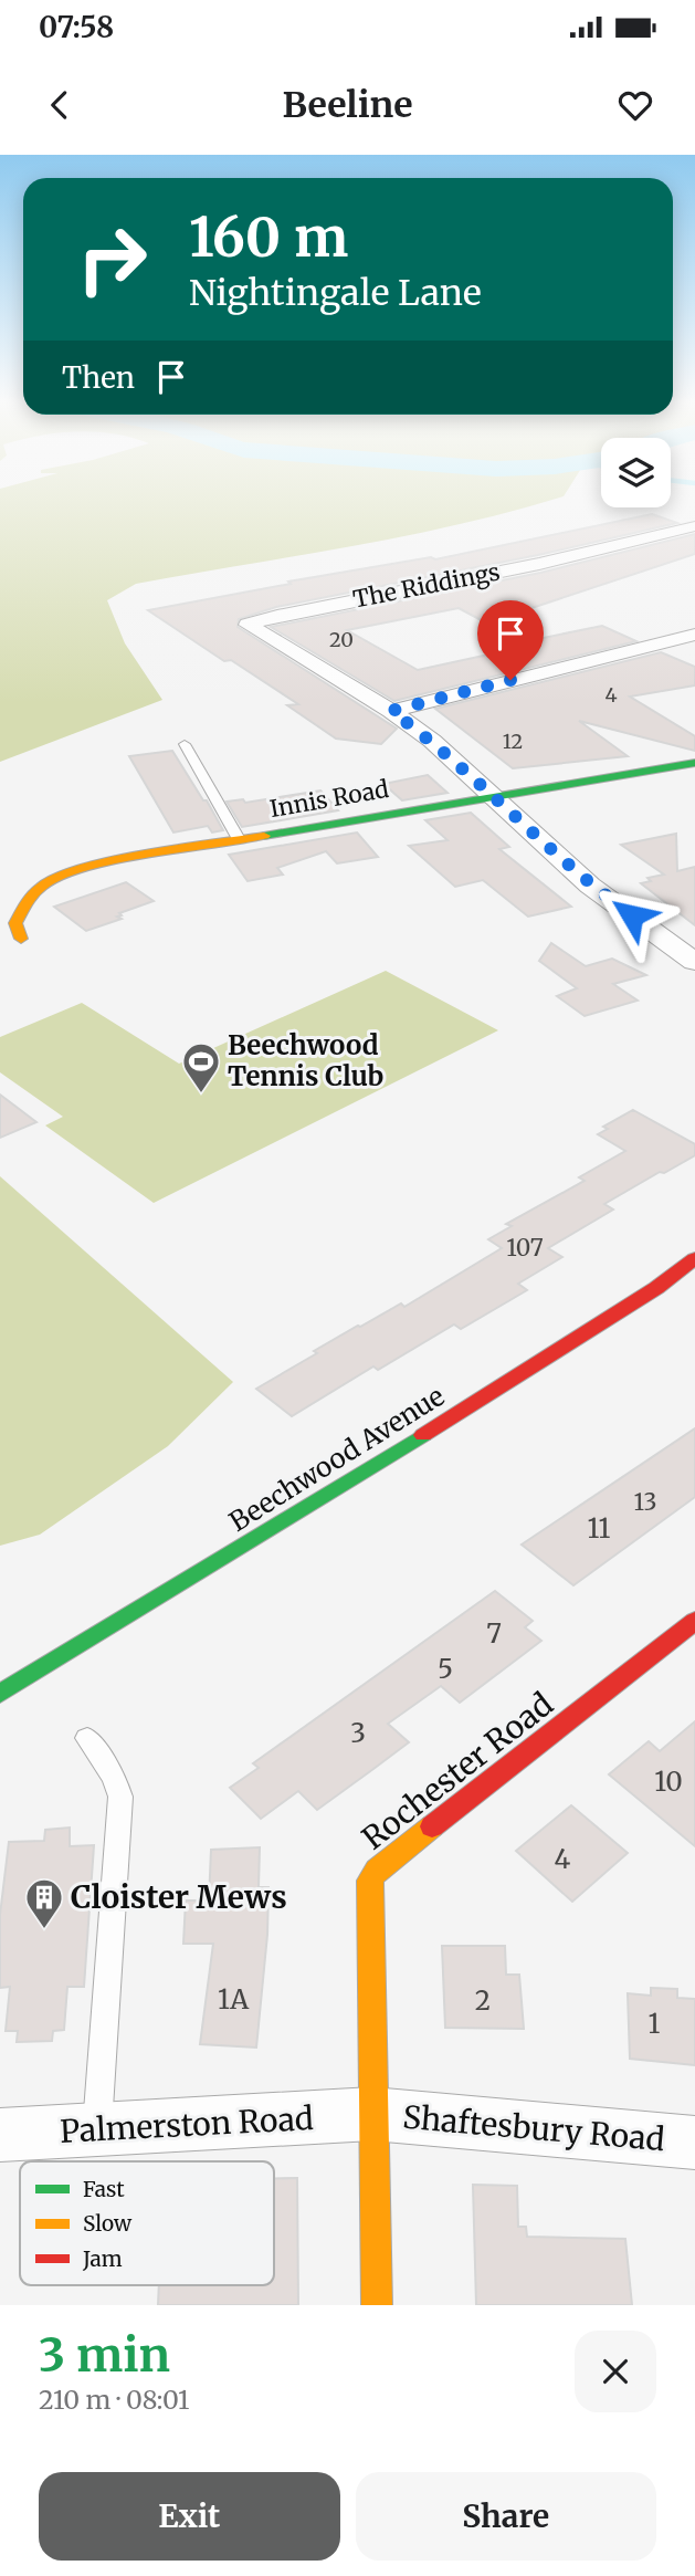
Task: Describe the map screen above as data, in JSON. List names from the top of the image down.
{
  "streets": {
    "street": [
      "The Riddings",
      "Innis Road",
      "Beechwood Avenue",
      "Rochester Road",
      "Palmerston Road",
      "Shaftesbury Road"
    ]
  },
  "crossings": [
    ["Rochester Road", "Palmerston Road"],
    ["Rochester Road", "Shaftesbury Road"],
    ["Palmerston Road", "Shaftesbury Road"]
  ],
  "places": {
    "sports": ["Beechwood Tennis Club"],
    "building": ["Cloister Mews"]
  },
  "house_numbers": [
    "20",
    "4",
    "12",
    "107",
    "13",
    "11",
    "7",
    "5",
    "3",
    "10",
    "4",
    "1A",
    "2",
    "1"
  ],
  "legend": ["Fast", "Slow", "Jam"],
  "page": {
    "status": "07:58",
    "header": "Beeline",
    "turn": ["160 m", "Nightingale Lane"],
    "then": "Then",
    "heading": ["3 min", "210 m · 08:01"],
    "buttons": ["Exit", "Share"]
  }
}
